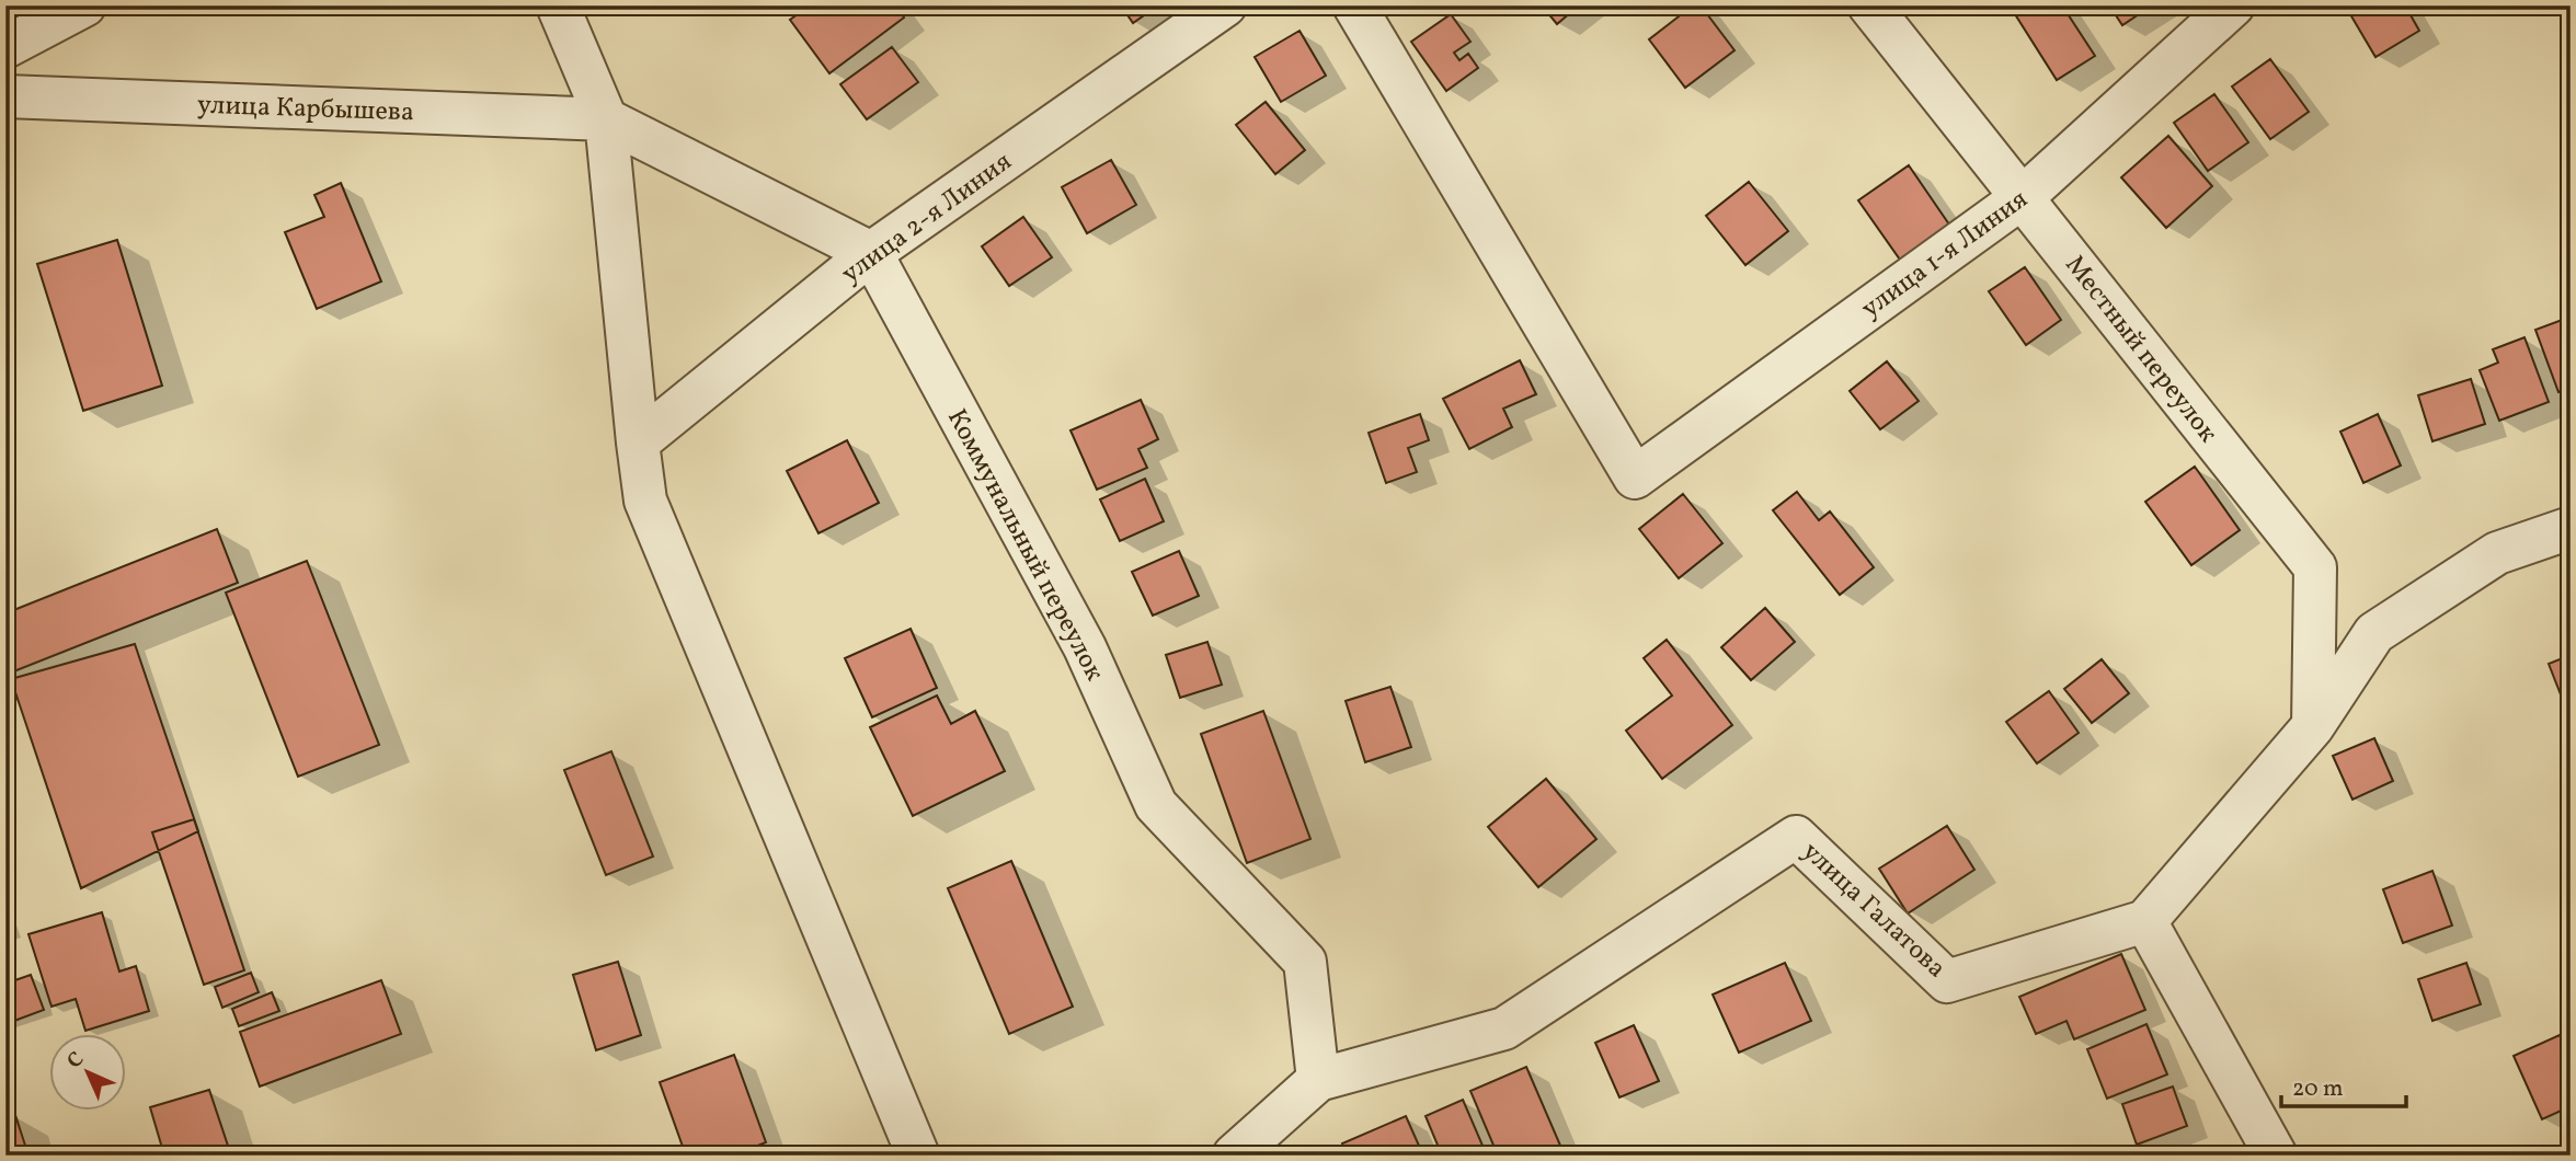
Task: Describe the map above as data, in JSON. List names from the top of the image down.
{
  "streets": {
    "street": [
      "улица Карбышева",
      "улица 2-я Линия",
      "улица 1-я Линия",
      "Местный переулок",
      "Коммунальный переулок",
      "улица Галатова"
    ]
  },
  "crossings": [
    ["улица 2-я Линия", "Коммунальный переулок"],
    ["улица 1-я Линия", "Местный переулок"],
    ["Коммунальный переулок", "улица Галатова"]
  ],
  "scale_bar": "20 m",
  "north": "top left"
}
